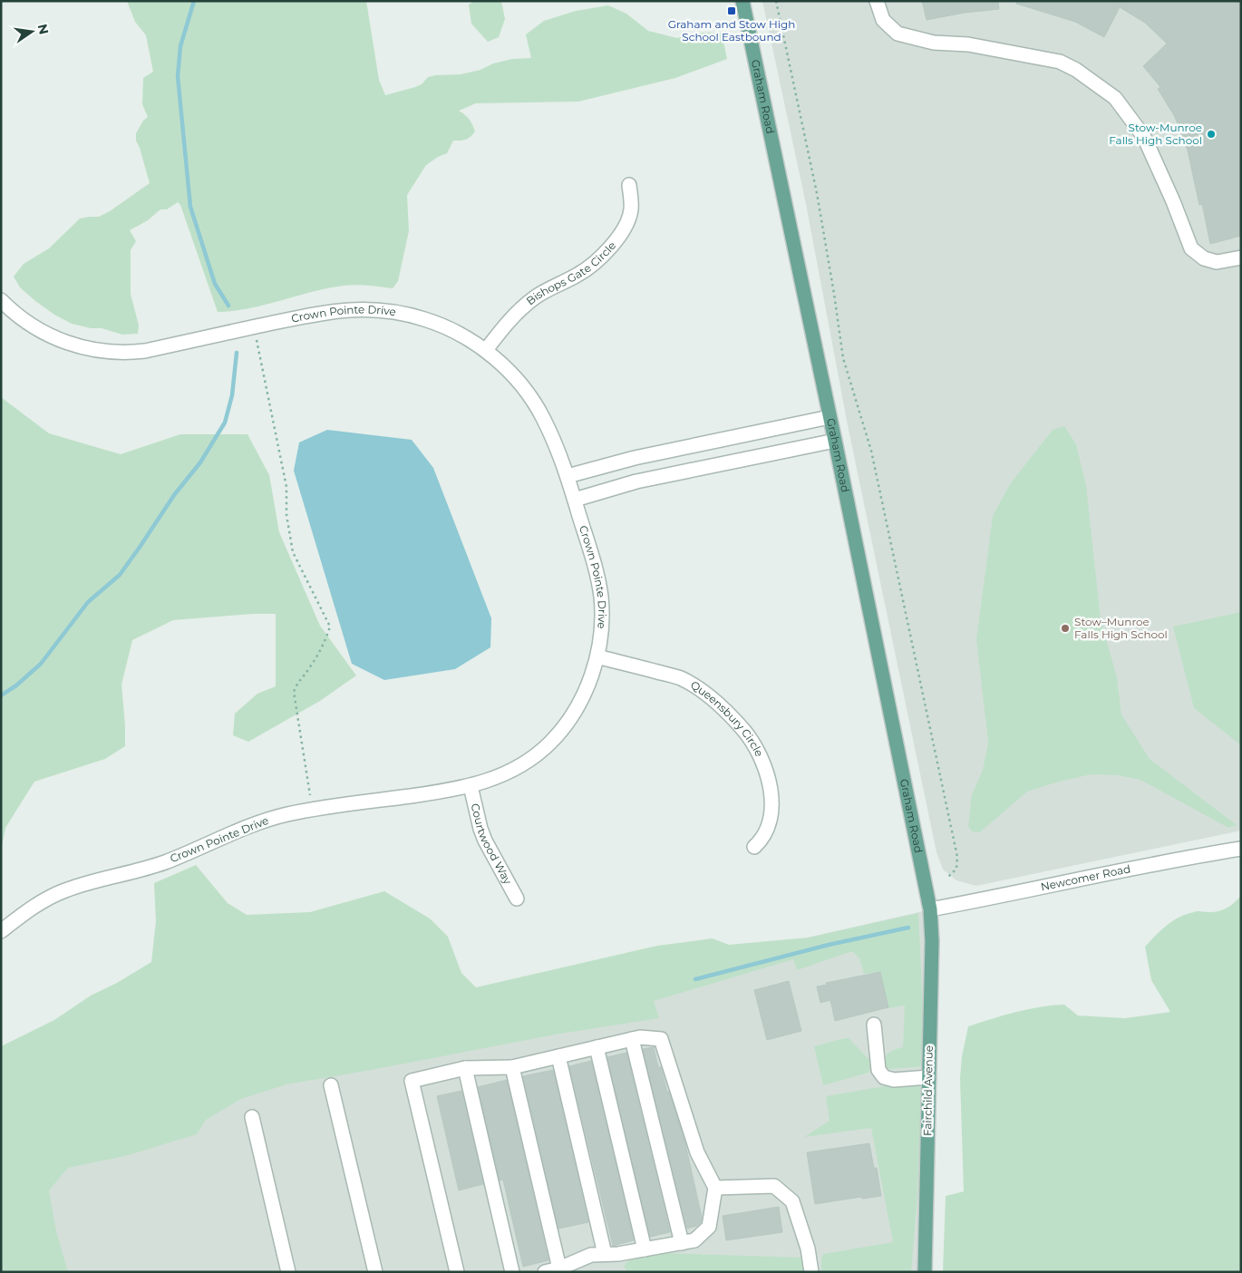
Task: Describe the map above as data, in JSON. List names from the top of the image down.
{
  "streets": {
    "main road": ["Graham Road", "Fairchild Avenue"],
    "street": [
      "Bishops Gate Circle",
      "Crown Pointe Drive",
      "Queensbury Circle",
      "Courtwood Way",
      "Newcomer Road"
    ]
  },
  "crossings": [
    ["Graham Road", "Newcomer Road"],
    ["Graham Road", "Fairchild Avenue"],
    ["Bishops Gate Circle", "Crown Pointe Drive"],
    ["Crown Pointe Drive", "Queensbury Circle"],
    ["Crown Pointe Drive", "Courtwood Way"],
    ["Newcomer Road", "Fairchild Avenue"]
  ],
  "places": {
    "transit": ["Graham and Stow High School Eastbound"],
    "other": ["Stow-Munroe Falls High School", "Stow–Munroe Falls High School"]
  },
  "north": "right"
}
